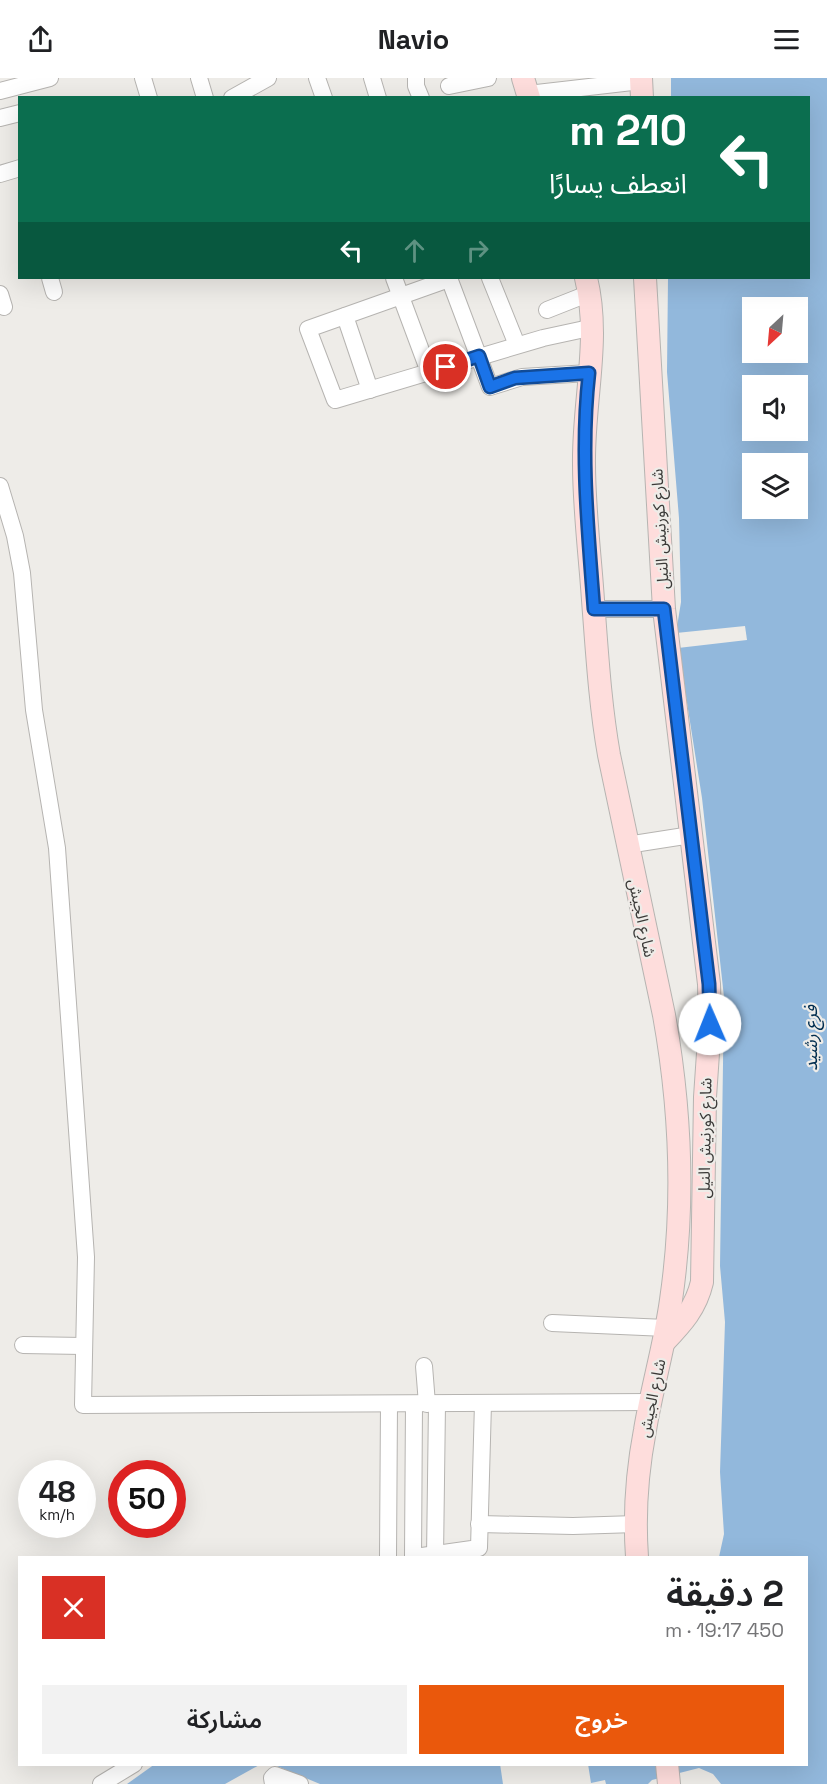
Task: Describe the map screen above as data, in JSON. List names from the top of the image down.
{
  "streets": {
    "main road": ["شارع كورنيش النيل", "شارع الجيش"]
  },
  "crossings": [
    ["شارع كورنيش النيل", "شارع الجيش"]
  ],
  "water": ["فرع رشيد"],
  "north": "bottom left",
  "page": {
    "header": "Navio",
    "turn": ["210 m", "انعطف يسارًا"],
    "speed": "48 km/h",
    "limit": "50",
    "heading": ["2 دقيقة", "450 m · 19:17"],
    "buttons": ["خروج", "مشاركة"]
  }
}
